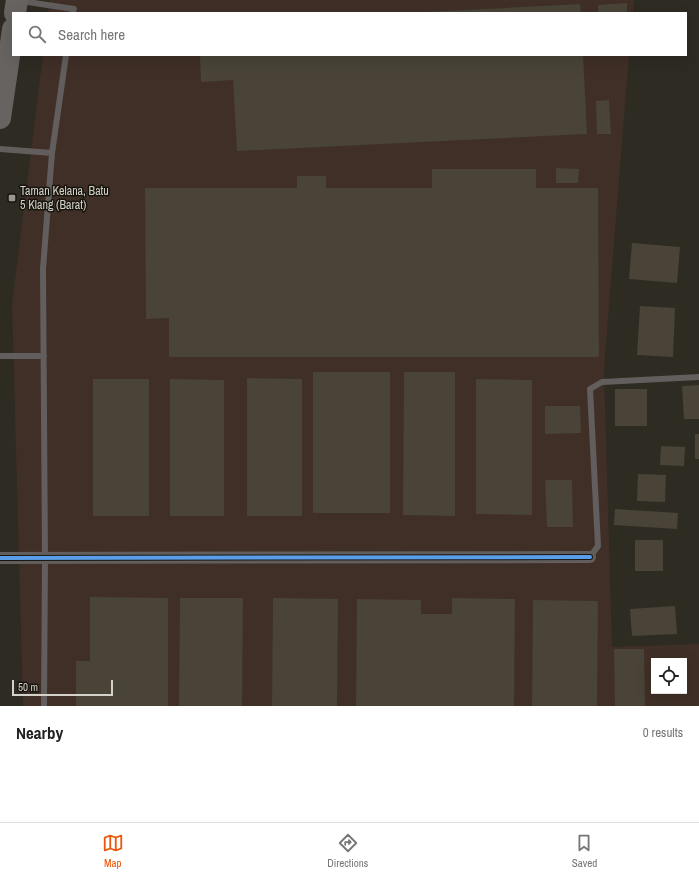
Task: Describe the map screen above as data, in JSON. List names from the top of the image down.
{
  "places": {
    "transit": ["Taman Kelana, Batu 5 Klang (Barat)"]
  },
  "scale_bar": "50 m",
  "page": {
    "search": "Search here",
    "scale": "50 m",
    "heading": ["Nearby", "0 results"],
    "nav": ["Map", "Directions", "Saved"]
  }
}
